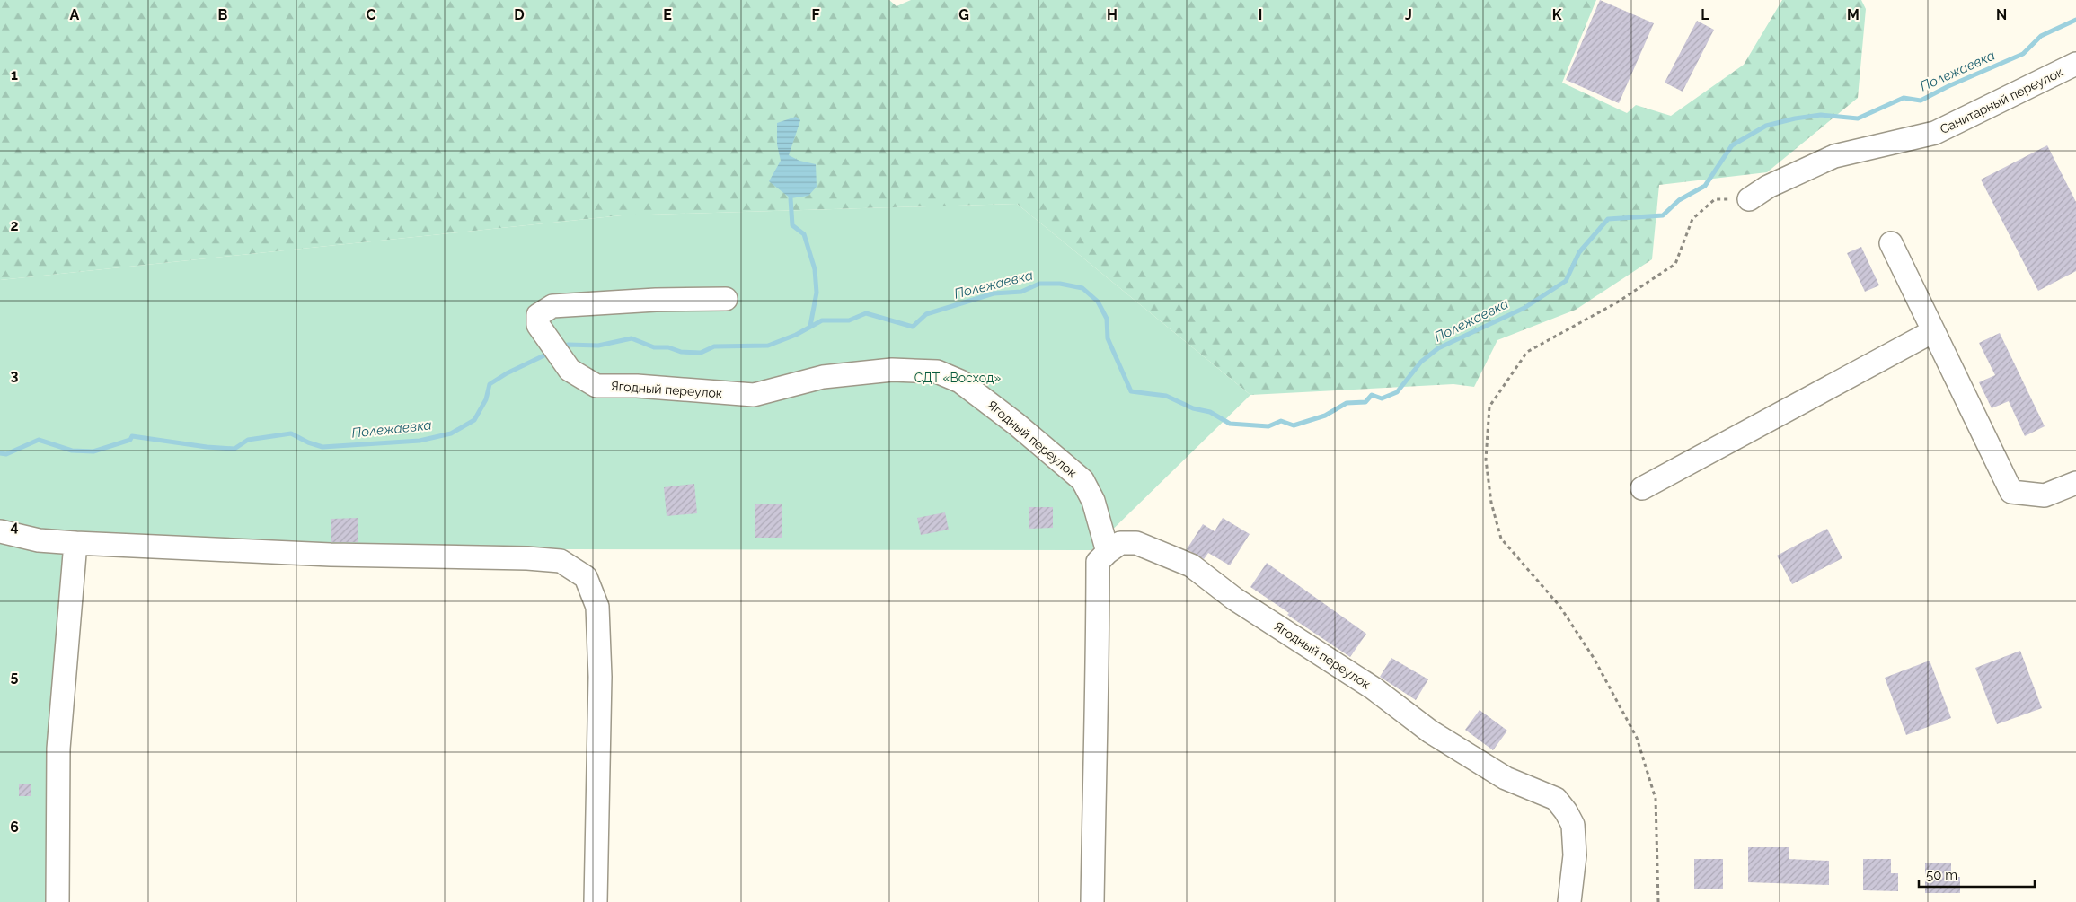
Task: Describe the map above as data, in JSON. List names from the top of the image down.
{
  "streets": {
    "street": ["Санитарный переулок", "Ягодный переулок"]
  },
  "water": ["Полежаевка"],
  "parks": ["СДТ «Восход»"],
  "scale_bar": "50 m",
  "grid": {
    "columns": [
      "A",
      "B",
      "C",
      "D",
      "E",
      "F",
      "G",
      "H",
      "I",
      "J",
      "K",
      "L",
      "M",
      "N"
    ],
    "rows": [
      "1",
      "2",
      "3",
      "4",
      "5",
      "6"
    ]
  }
}
